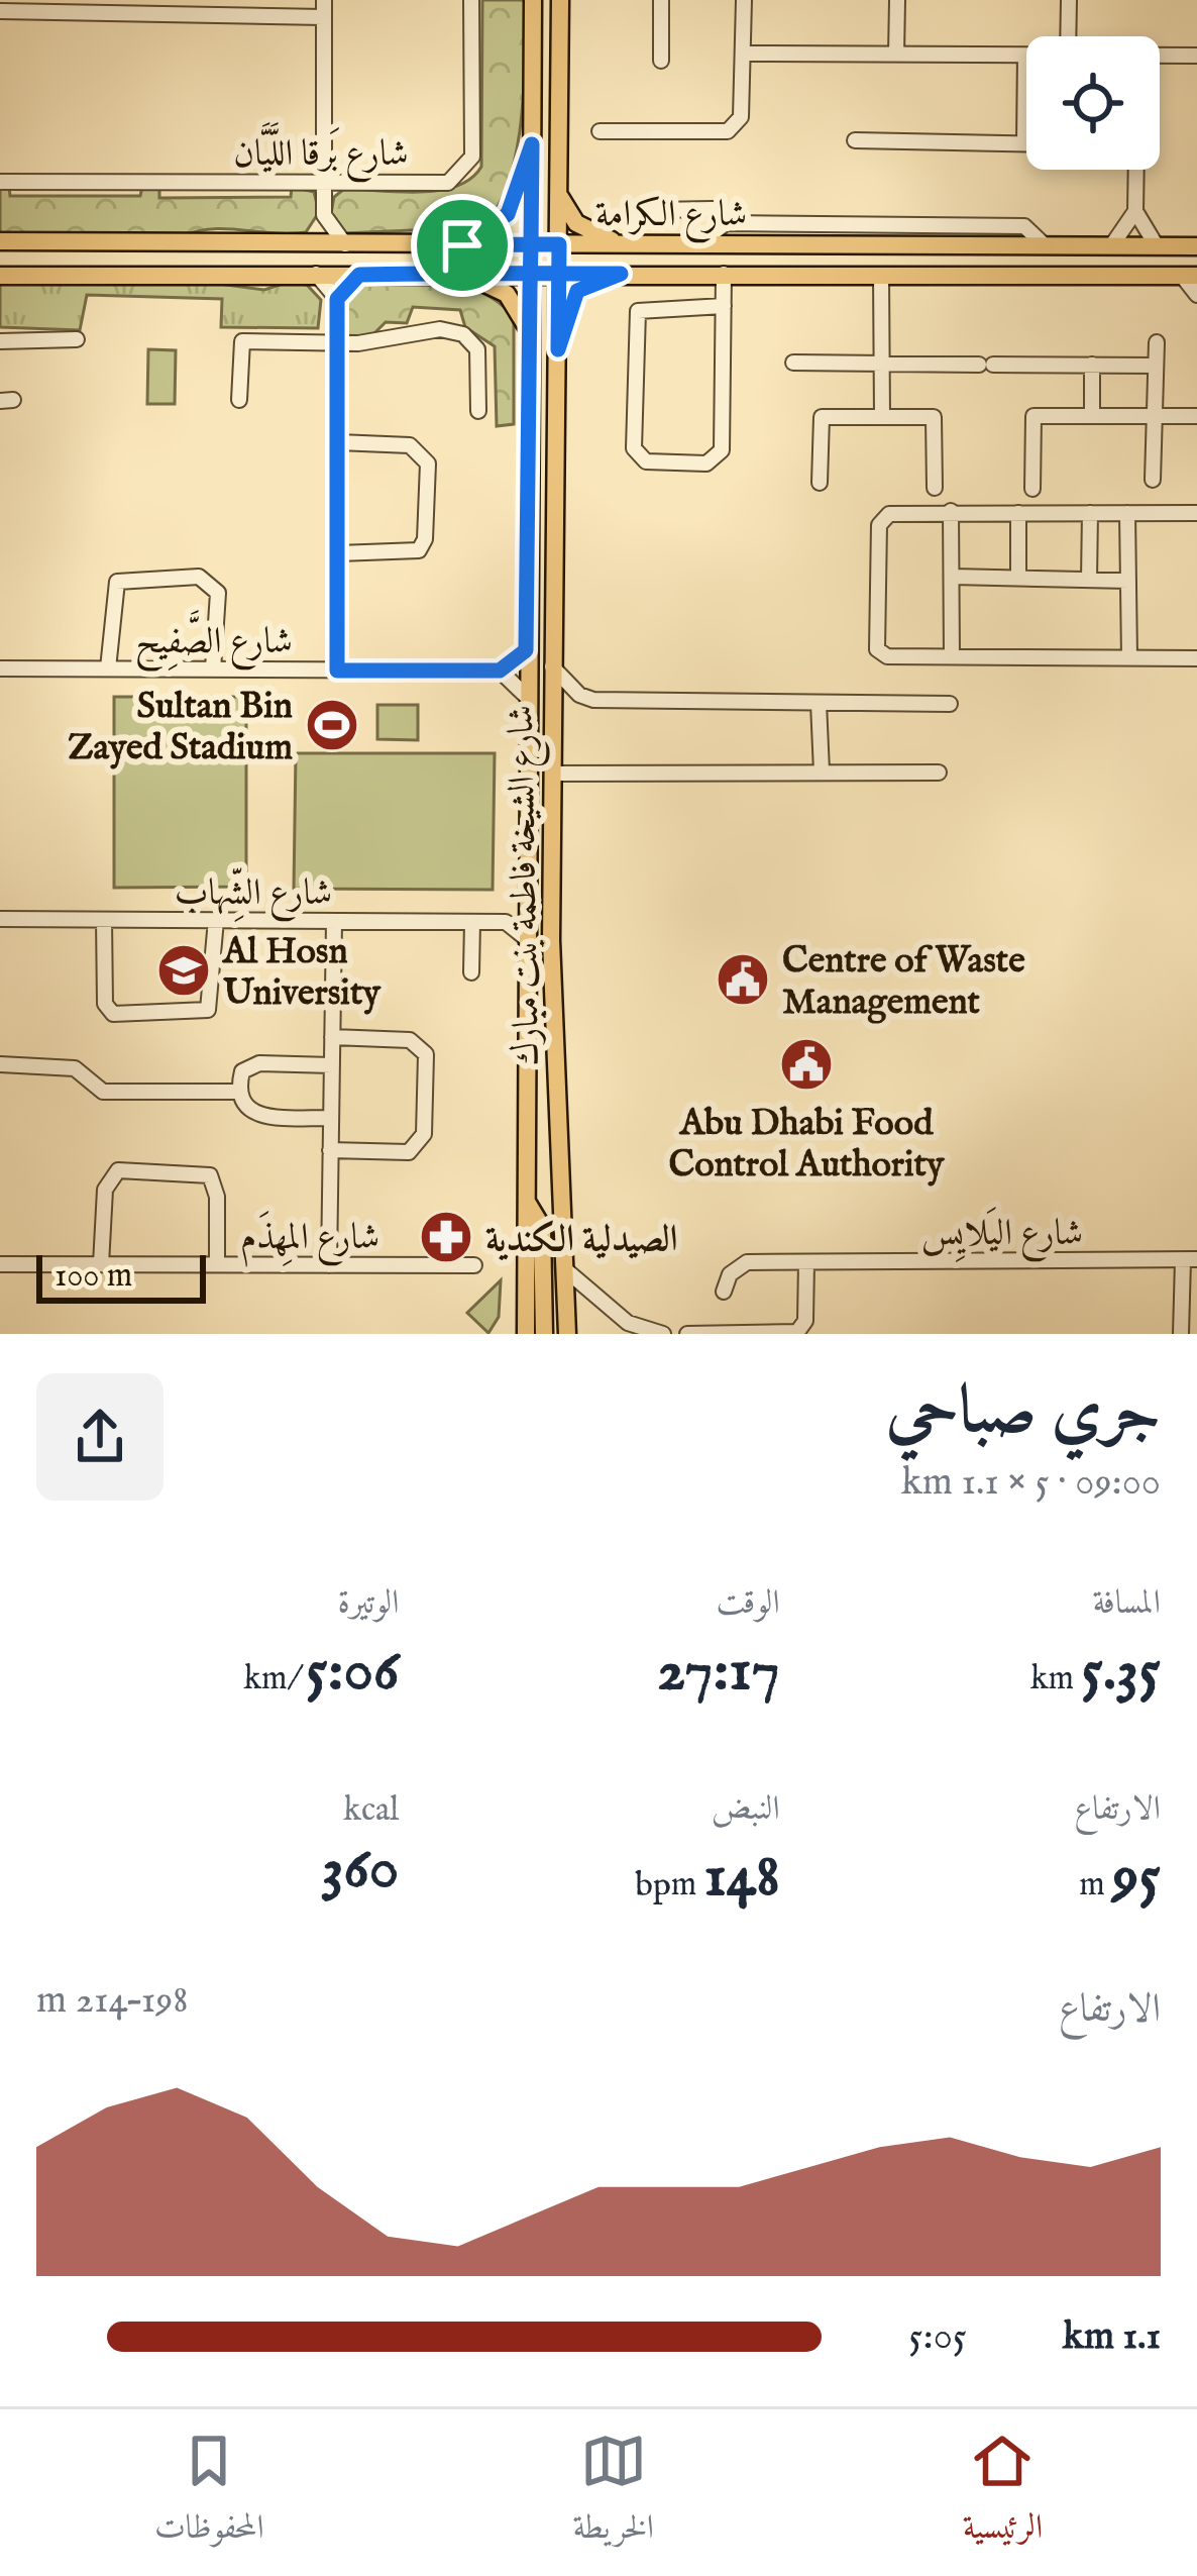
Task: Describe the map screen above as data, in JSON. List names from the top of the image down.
{
  "streets": {
    "main road": ["شارع الكرامة", "شارع الشيخة فاطمة بنت مبارك"],
    "street": [
      "شارع بَرقا اللَّيَّان",
      "شارع الصَّفِيح",
      "شارع الشِّهاب",
      "شارع اليَلايِس",
      "شارع المِهذَم"
    ]
  },
  "crossings": [
    ["شارع الكرامة", "شارع الشيخة فاطمة بنت مبارك"]
  ],
  "places": {
    "sports": ["Sultan Bin Zayed Stadium"],
    "school or university": ["Al Hosn University"],
    "public building": ["Centre of Waste Management", "Abu Dhabi Food Control Authority"],
    "pharmacy": ["الصيدلية الكندية"]
  },
  "scale_bar": "100 m",
  "page": {
    "scale": "100 m",
    "heading": ["جري صباحي", "09:00 · 5 × 1.1 km"],
    "stats": [
      ["المسافة", "5.35 km"],
      ["الوقت", "27:17"],
      ["الوتيرة", "5:06 /km"],
      ["الارتفاع", "95 m"],
      ["النبض", "148 bpm"],
      ["kcal", "360"]
    ],
    "chart": ["الارتفاع", "198–214 m"],
    "list": [
      {
        "name": "1.1 km",
        "note": "5:05"
      }
    ],
    "tabs": ["الرئيسية", "الخريطة", "المحفوظات"]
  }
}
